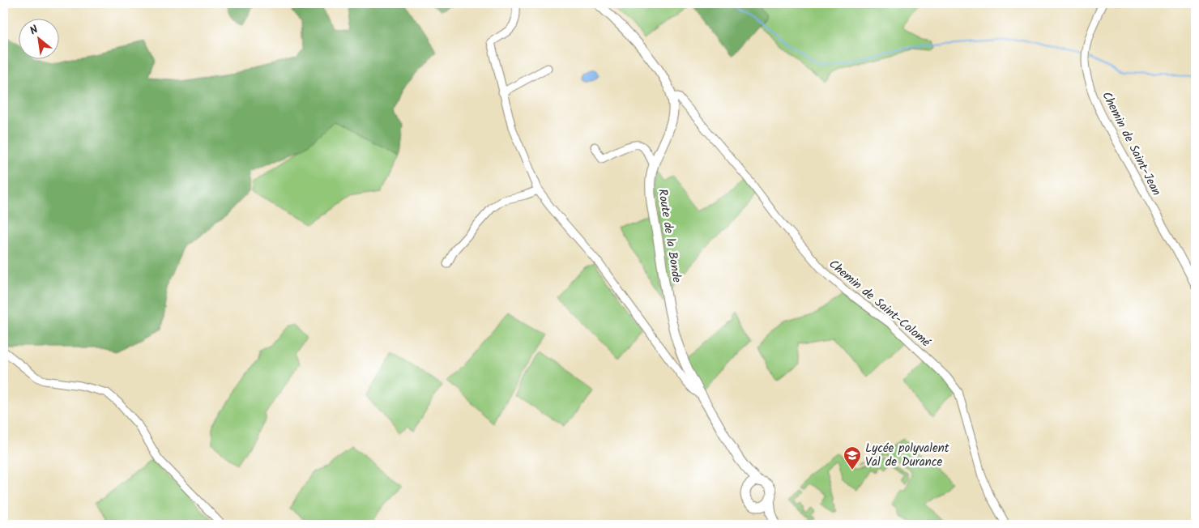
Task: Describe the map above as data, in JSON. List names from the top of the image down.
{
  "streets": {
    "main road": ["Route de la Bonde"],
    "street": ["Chemin de Saint-Jean", "Chemin de Saint-Colomé"]
  },
  "crossings": [
    ["Route de la Bonde", "Chemin de Saint-Colomé"]
  ],
  "places": {
    "school or university": ["Lycée polyvalent Val de Durance"]
  },
  "north": "top left"
}
